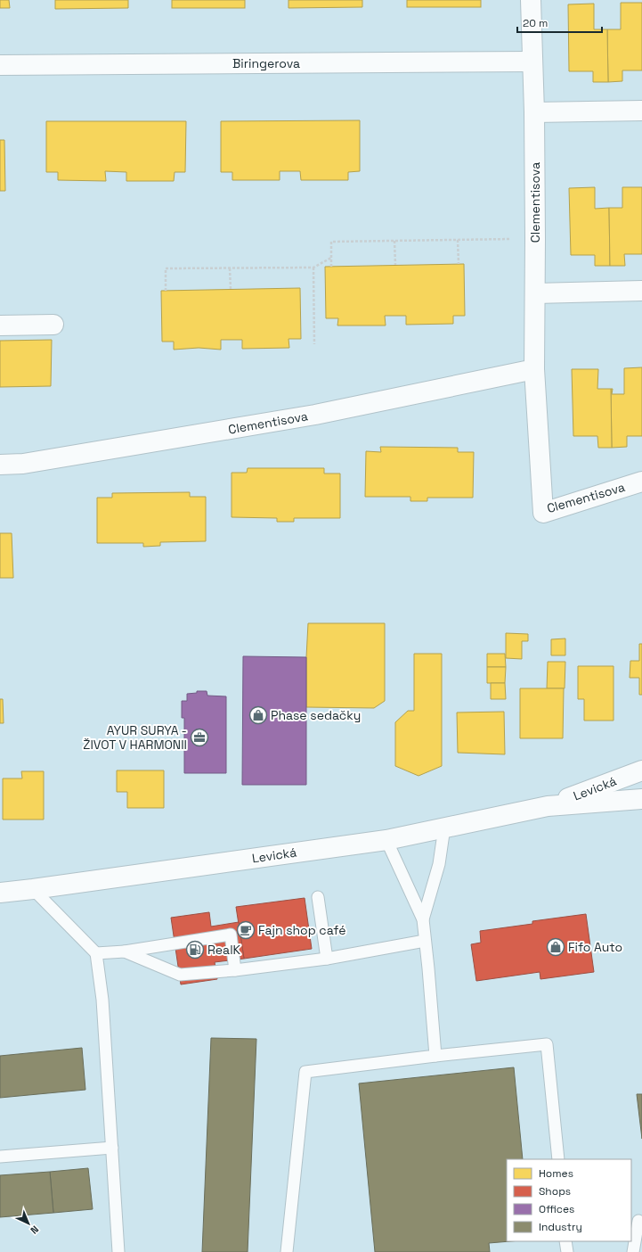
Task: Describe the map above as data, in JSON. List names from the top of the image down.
{
  "streets": {
    "street": ["Biringerova", "Clementisova", "Levická"]
  },
  "crossings": [
    ["Biringerova", "Clementisova"]
  ],
  "places": {
    "shop": ["Phase sedačky", "Fifo Auto"],
    "office": ["AYUR SURYA - ŽIVOT V HARMONII"],
    "cafe": ["Fajn shop café"],
    "fuel station": ["RealK"]
  },
  "legend": [
    "Homes",
    "Shops",
    "Offices",
    "Industry"
  ],
  "scale_bar": "20 m",
  "north": "bottom right"
}
